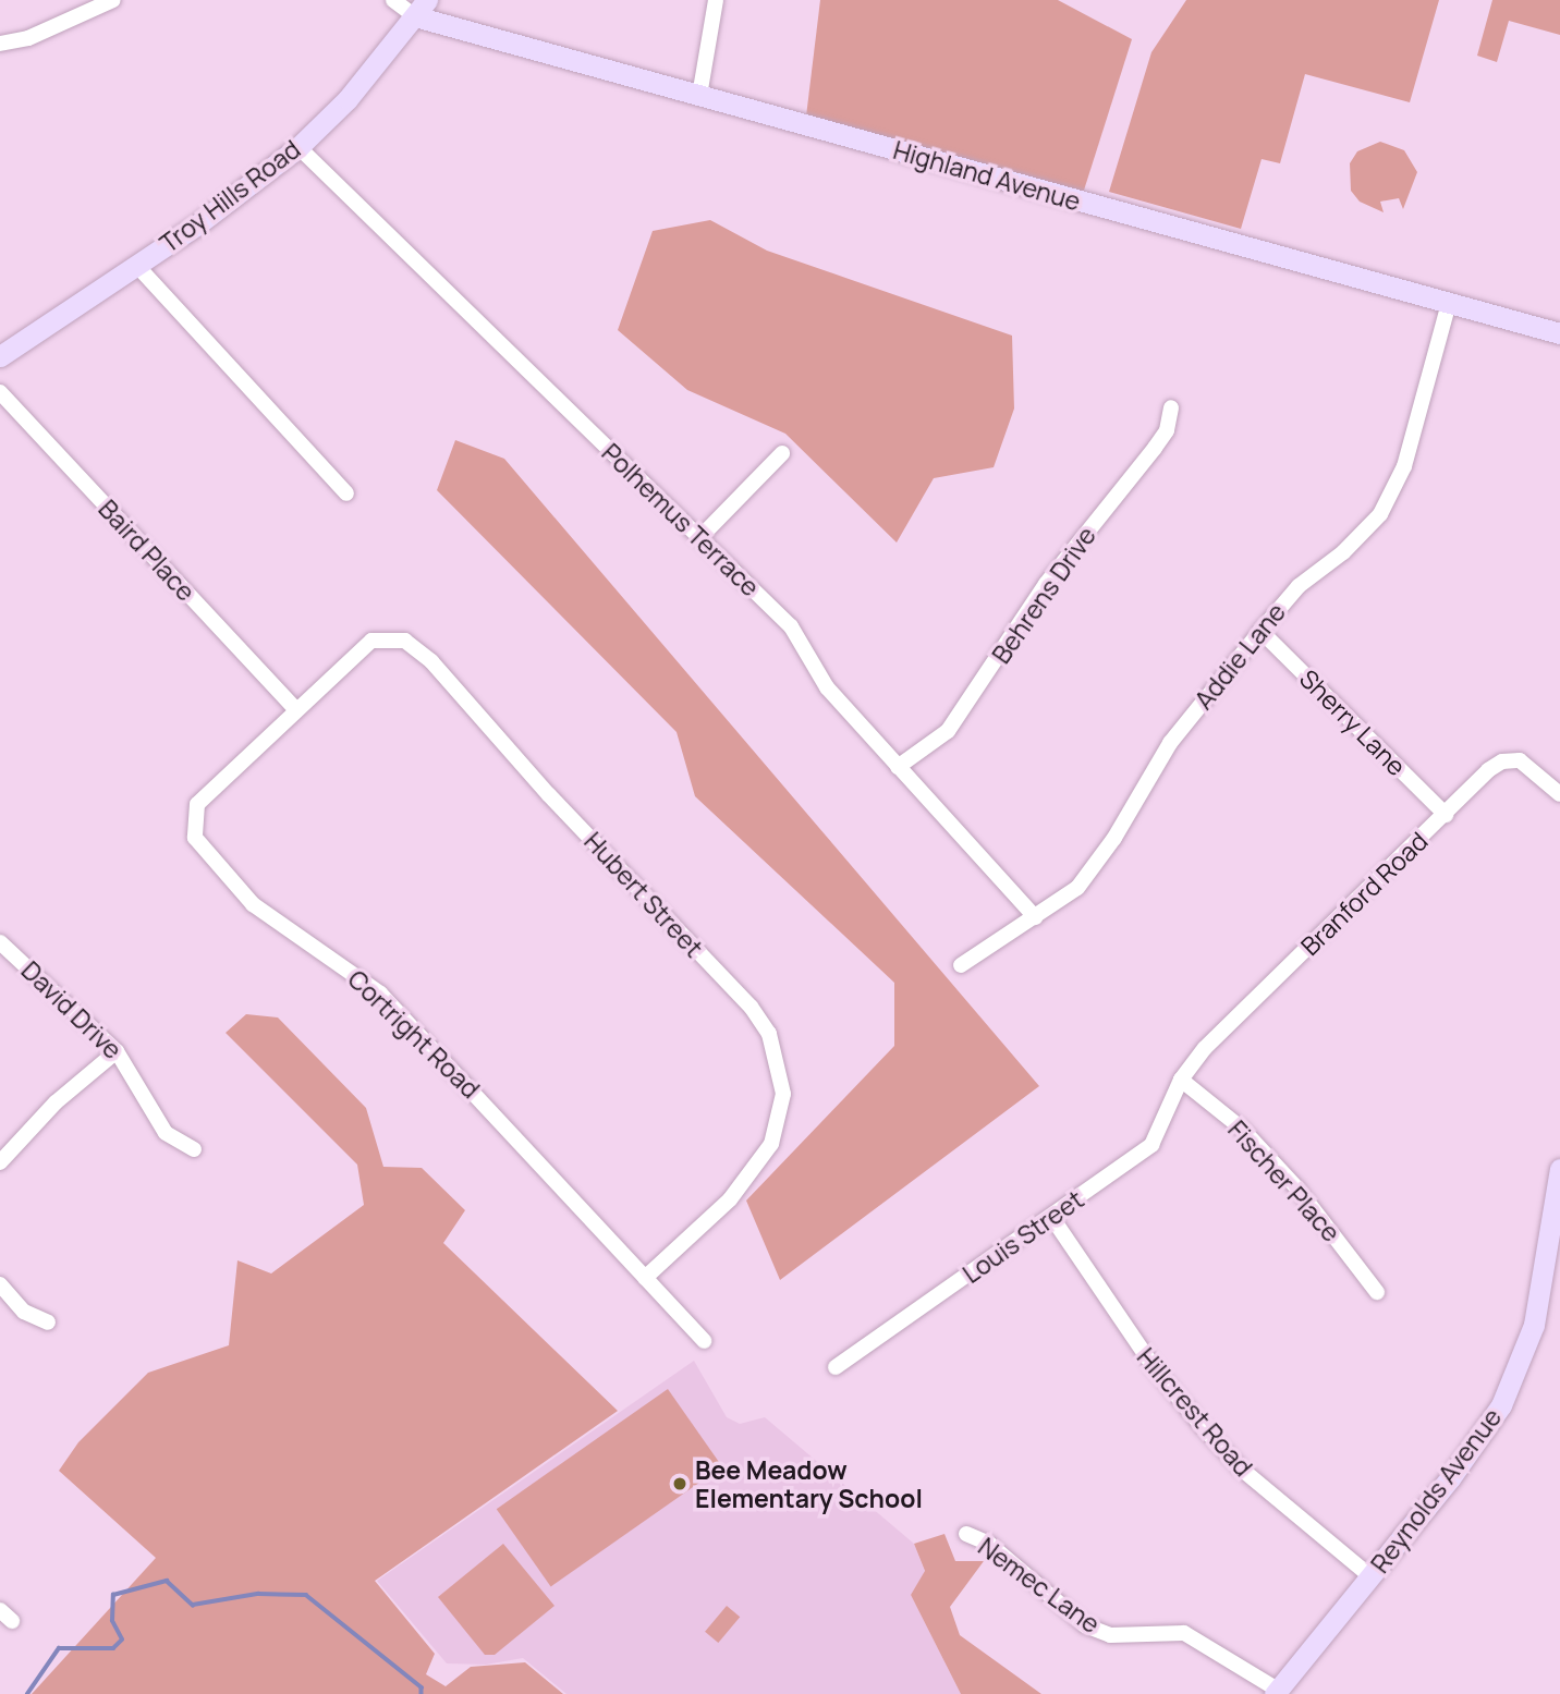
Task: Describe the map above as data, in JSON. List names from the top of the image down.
{
  "streets": {
    "street": [
      "Highland Avenue",
      "Troy Hills Road",
      "Polhemus Terrace",
      "Baird Place",
      "Behrens Drive",
      "Addie Lane",
      "Sherry Lane",
      "Branford Road",
      "Hubert Street",
      "David Drive",
      "Cortright Road",
      "Fischer Place",
      "Louis Street",
      "Hillcrest Road",
      "Reynolds Avenue",
      "Nemec Lane"
    ]
  },
  "crossings": [
    ["Highland Avenue", "Troy Hills Road"],
    ["Highland Avenue", "Addie Lane"],
    ["Troy Hills Road", "Polhemus Terrace"],
    ["Polhemus Terrace", "Behrens Drive"],
    ["Polhemus Terrace", "Addie Lane"],
    ["Baird Place", "Hubert Street"],
    ["Baird Place", "Cortright Road"],
    ["Addie Lane", "Sherry Lane"],
    ["Sherry Lane", "Branford Road"],
    ["Branford Road", "Fischer Place"],
    ["Branford Road", "Louis Street"],
    ["Hubert Street", "Cortright Road"],
    ["Fischer Place", "Louis Street"],
    ["Louis Street", "Hillcrest Road"],
    ["Hillcrest Road", "Reynolds Avenue"],
    ["Reynolds Avenue", "Nemec Lane"]
  ],
  "places": ["Bee Meadow Elementary School"]
}
